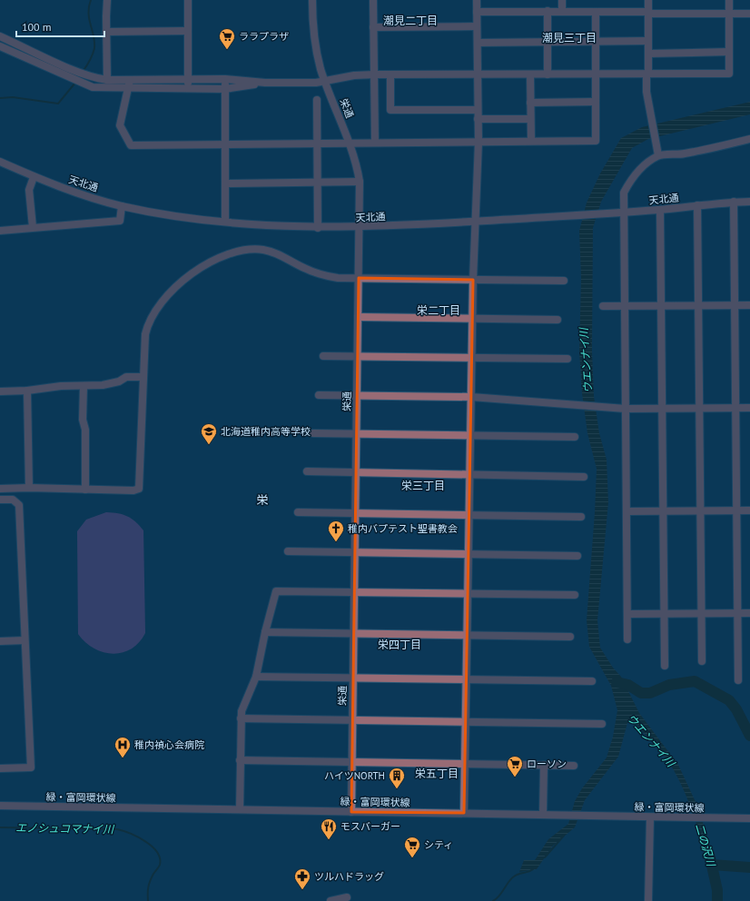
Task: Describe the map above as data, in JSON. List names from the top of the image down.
{
  "streets": {
    "street": ["栄通", "天北通", "緑・富岡環状線"]
  },
  "crossings": [
    ["栄通", "天北通"],
    ["栄通", "緑・富岡環状線"]
  ],
  "districts": [
    "潮見二丁目",
    "潮見三丁目",
    "栄二丁目",
    "栄三丁目",
    "栄",
    "栄四丁目",
    "栄五丁目"
  ],
  "water": ["ウエンナイ川", "エノシュコマナイ川", "二の沢川"],
  "places": {
    "supermarket": ["ララプラザ", "ローソン", "シティ"],
    "school or university": ["北海道稚内高等学校"],
    "church": ["稚内バプテスト聖書教会"],
    "hospital": ["稚内禎心会病院"],
    "building": ["ハイツNORTH"],
    "restaurant": ["モスバーガー"],
    "pharmacy": ["ツルハドラッグ"]
  },
  "scale_bar": "100 m"
}
